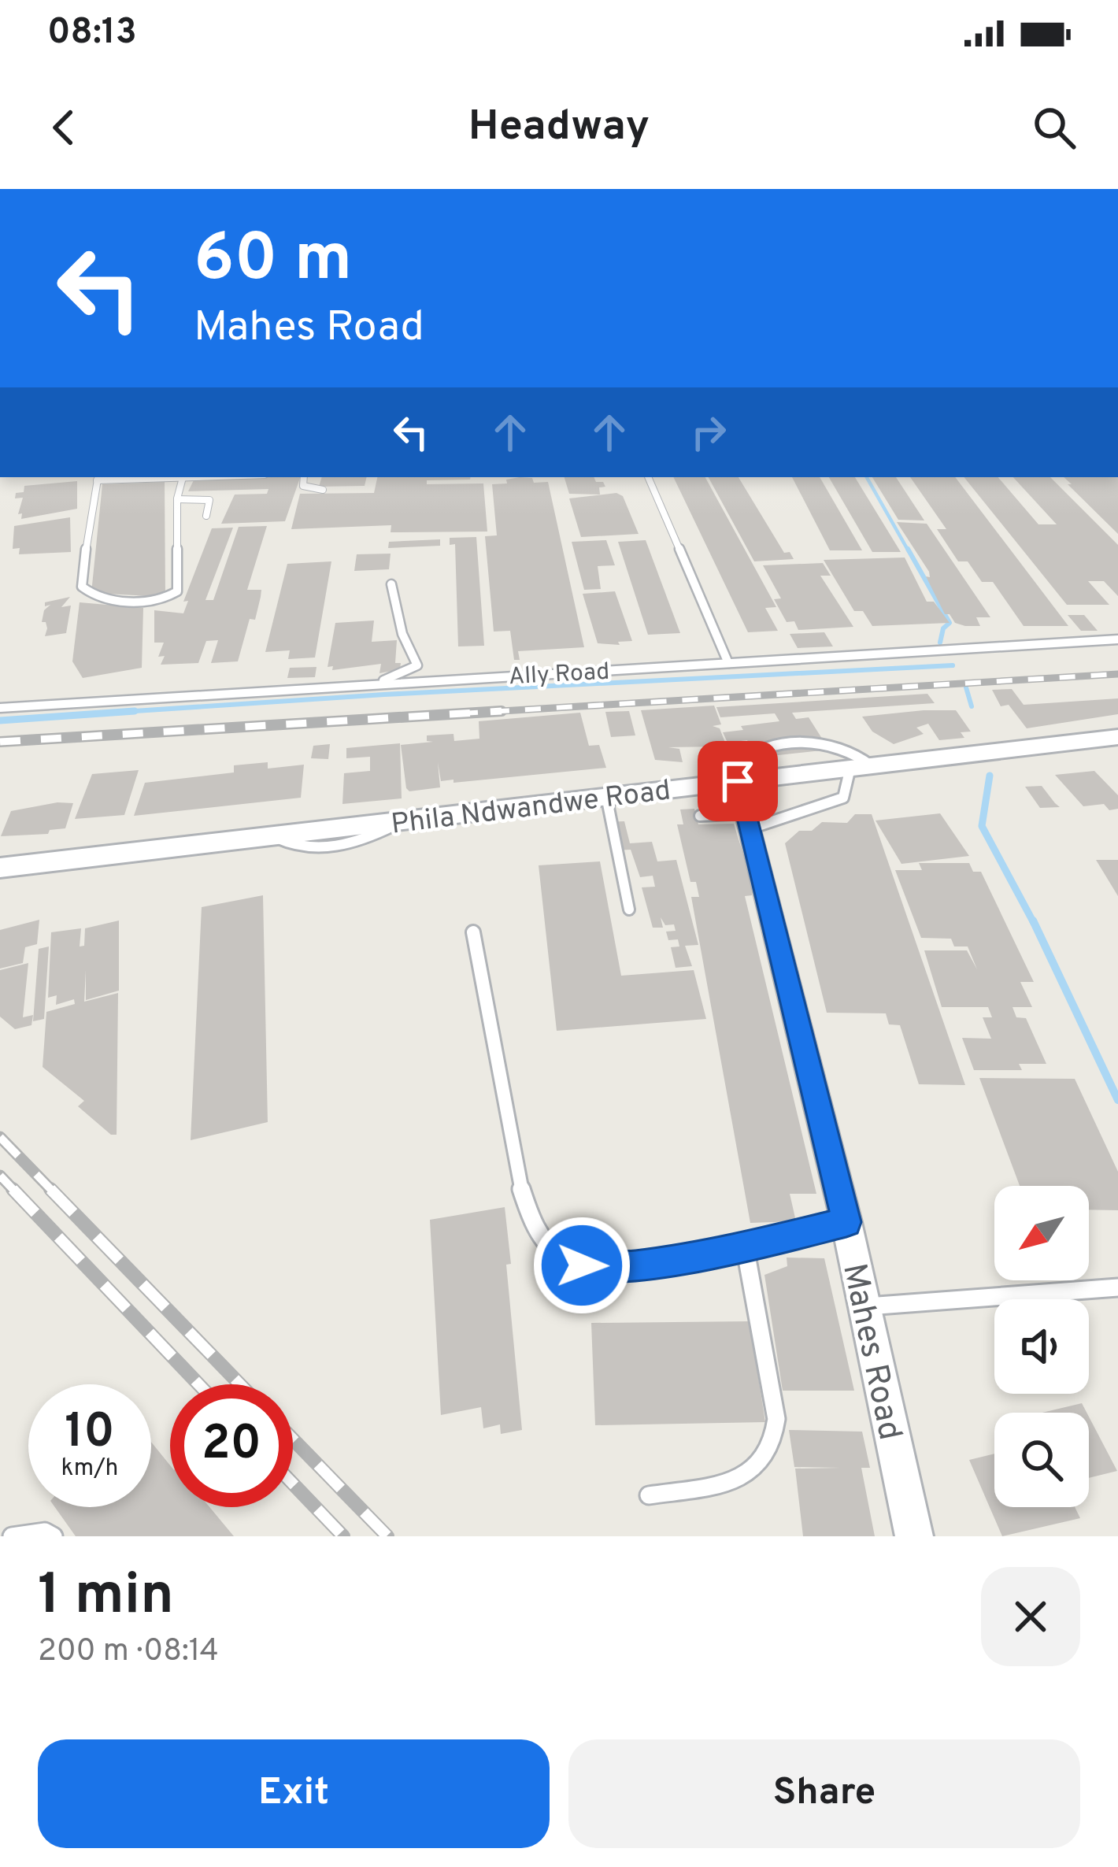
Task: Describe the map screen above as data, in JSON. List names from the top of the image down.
{
  "streets": {
    "street": ["Phila Ndwandwe Road", "Mahes Road"],
    "lane": ["Ally Road"]
  },
  "crossings": [
    ["Phila Ndwandwe Road", "Mahes Road"]
  ],
  "north": "bottom left",
  "page": {
    "status": "08:13",
    "header": "Headway",
    "turn": ["60 m", "Mahes Road"],
    "speed": "10 km/h",
    "limit": "20",
    "heading": ["1 min", "200 m · 08:14"],
    "buttons": ["Exit", "Share"]
  }
}
